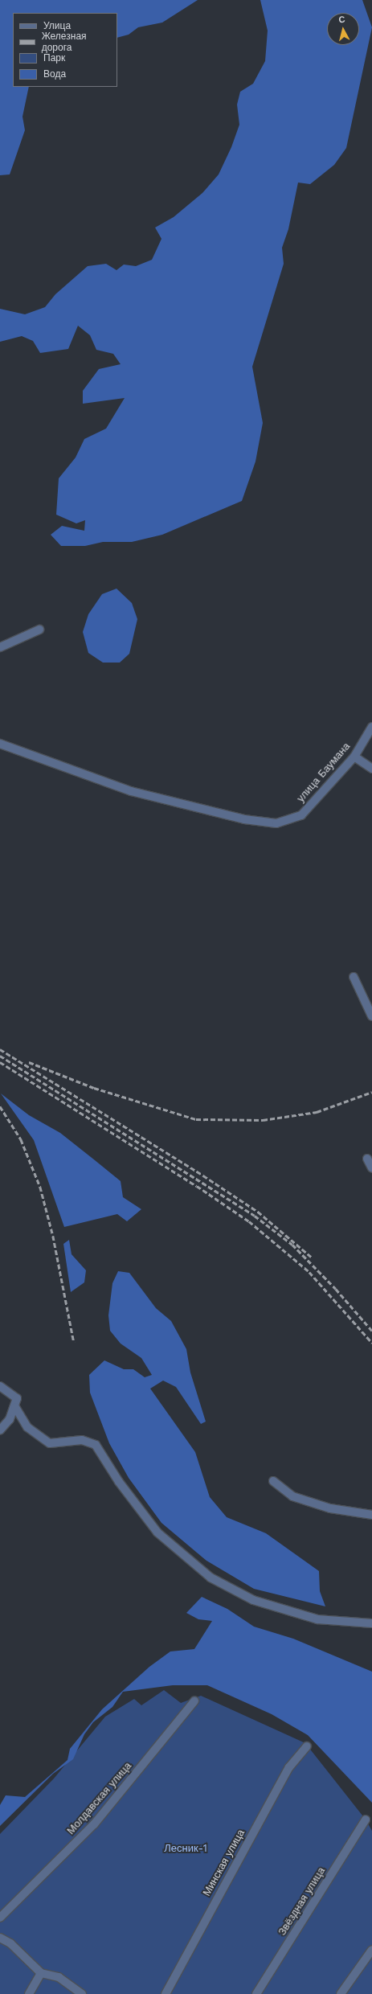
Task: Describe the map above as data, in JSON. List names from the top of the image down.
{
  "streets": {
    "street": [
      "улица Баумана",
      "Молдавская улица",
      "Минская улица",
      "Звёздная улица"
    ]
  },
  "parks": ["Лесник-1"],
  "legend": [
    "Улица",
    "Железная дорога",
    "Парк",
    "Вода"
  ],
  "north": "top"
}
